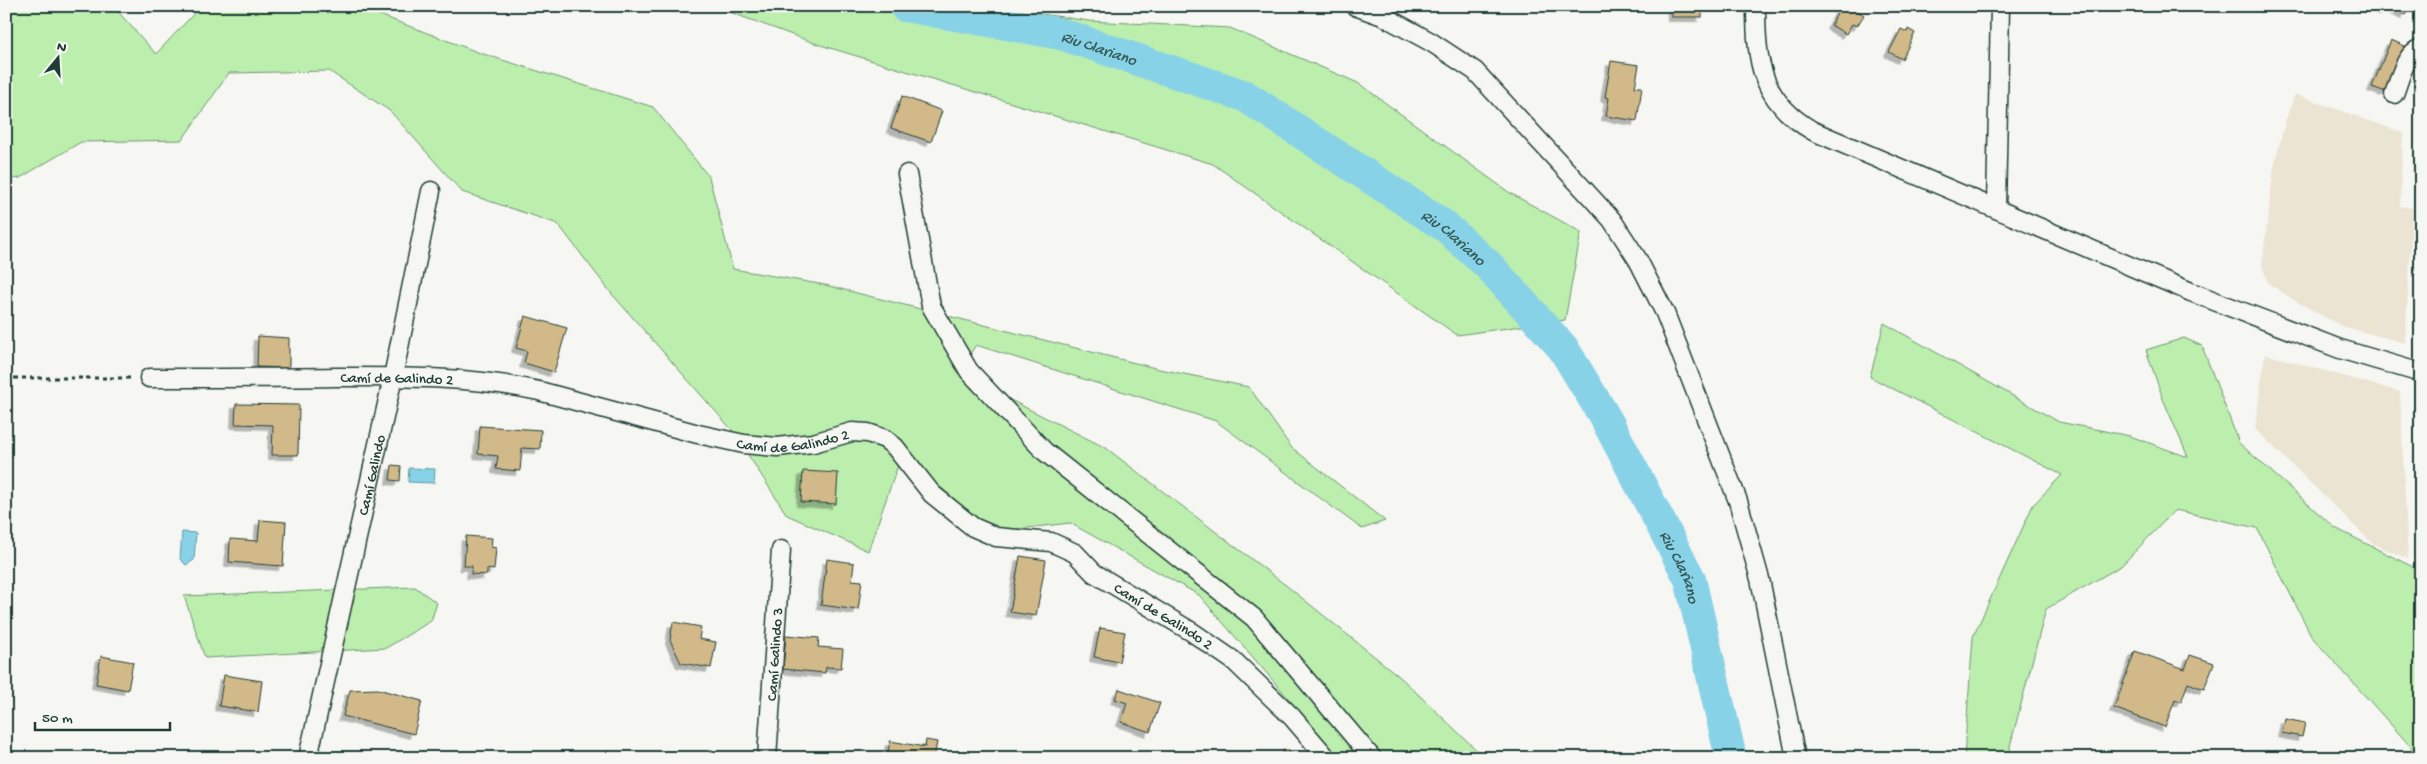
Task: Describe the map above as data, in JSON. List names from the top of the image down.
{
  "streets": {
    "street": ["Camí de Galindo 2", "Camí Galindo", "Camí Galindo 3"]
  },
  "crossings": [
    ["Camí de Galindo 2", "Camí Galindo"]
  ],
  "water": ["Riu Clariano"],
  "scale_bar": "50 m",
  "north": "top"
}
